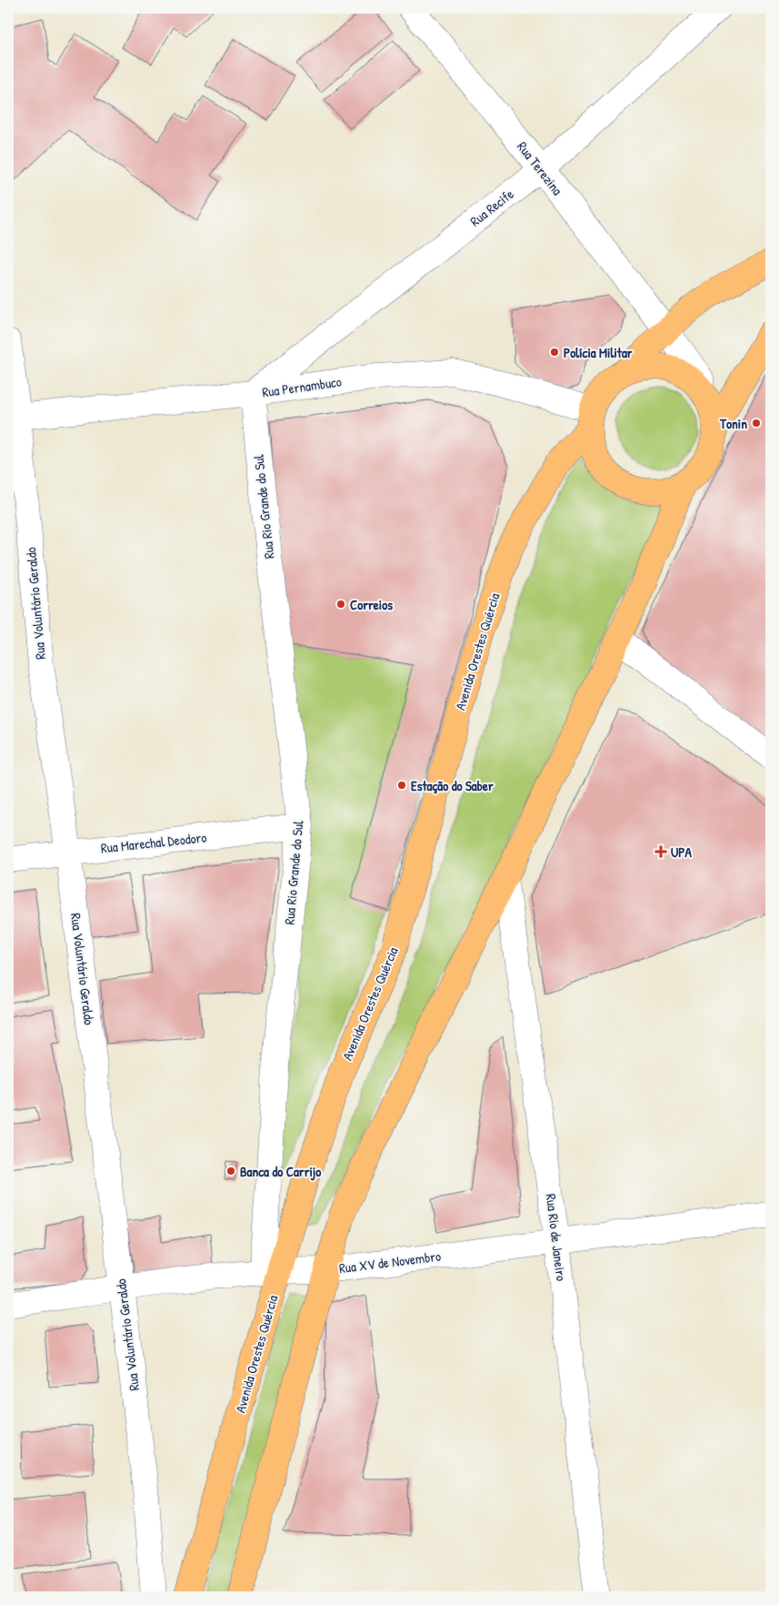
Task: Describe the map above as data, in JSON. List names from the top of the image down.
{
  "streets": {
    "main road": ["Avenida Orestes Quércia"],
    "street": [
      "Rua Terezina",
      "Rua Recife",
      "Rua Pernambuco",
      "Rua Rio Grande do Sul",
      "Rua Voluntário Geraldo",
      "Rua Marechal Deodoro",
      "Rua Rio de Janeiro",
      "Rua XV de Novembro"
    ]
  },
  "crossings": [
    ["Rua Terezina", "Rua Recife"],
    ["Rua Terezina", "Rua Pernambuco"],
    ["Rua Terezina", "Avenida Orestes Quércia"],
    ["Rua Recife", "Rua Pernambuco"],
    ["Rua Recife", "Rua Rio Grande do Sul"],
    ["Rua Pernambuco", "Rua Rio Grande do Sul"],
    ["Rua Pernambuco", "Rua Voluntário Geraldo"],
    ["Rua Pernambuco", "Avenida Orestes Quércia"],
    ["Rua Rio Grande do Sul", "Avenida Orestes Quércia"],
    ["Rua Rio Grande do Sul", "Rua Marechal Deodoro"],
    ["Rua Rio Grande do Sul", "Rua XV de Novembro"],
    ["Rua Voluntário Geraldo", "Rua Marechal Deodoro"],
    ["Rua Voluntário Geraldo", "Rua XV de Novembro"],
    ["Avenida Orestes Quércia", "Rua XV de Novembro"],
    ["Rua Rio de Janeiro", "Rua XV de Novembro"]
  ],
  "places": {
    "other": [
      "Polícia Militar",
      "Tonin",
      "Correios",
      "Estação do Saber",
      "Banca do Carrijo"
    ],
    "health": ["UPA"]
  }
}
